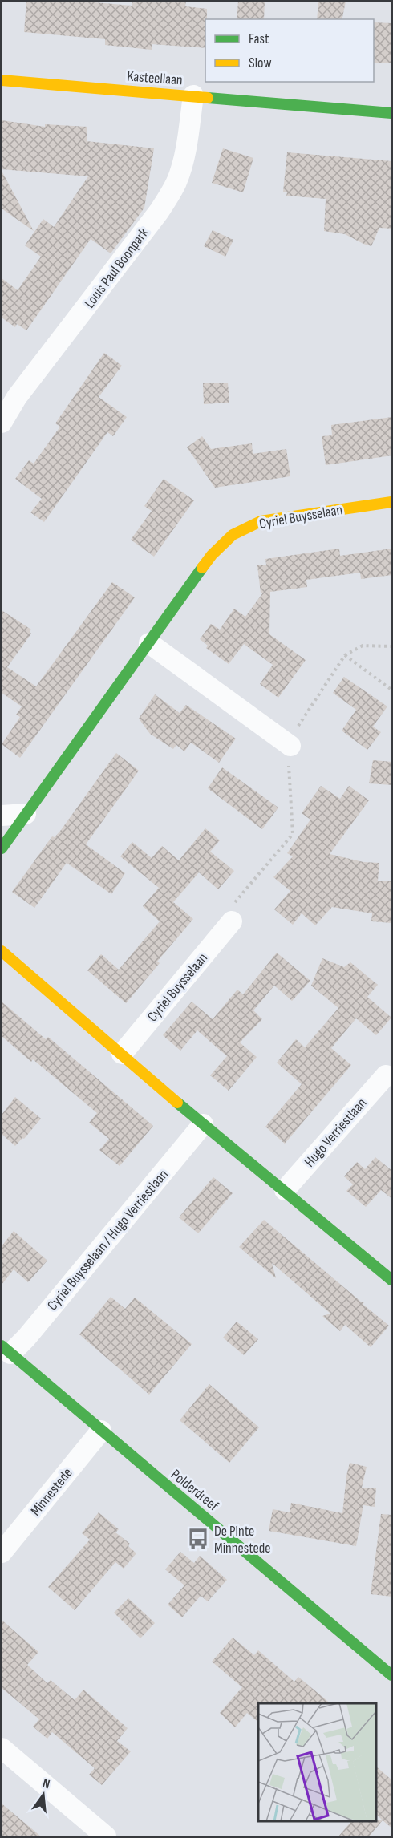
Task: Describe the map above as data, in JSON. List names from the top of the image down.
{
  "streets": {
    "street": [
      "Kasteellaan",
      "Louis Paul Boonpark",
      "Cyriel Buysselaan",
      "Hugo Verriestlaan",
      "Cyriel Buysselaan / Hugo Verriestlaan",
      "Polderdreef",
      "Minnestede"
    ]
  },
  "crossings": [
    ["Kasteellaan", "Louis Paul Boonpark"],
    ["Cyriel Buysselaan / Hugo Verriestlaan", "Polderdreef"],
    ["Polderdreef", "Minnestede"]
  ],
  "places": {
    "bus stop": ["De Pinte Minnestede"]
  },
  "legend": ["Fast", "Slow"],
  "north": "top"
}
